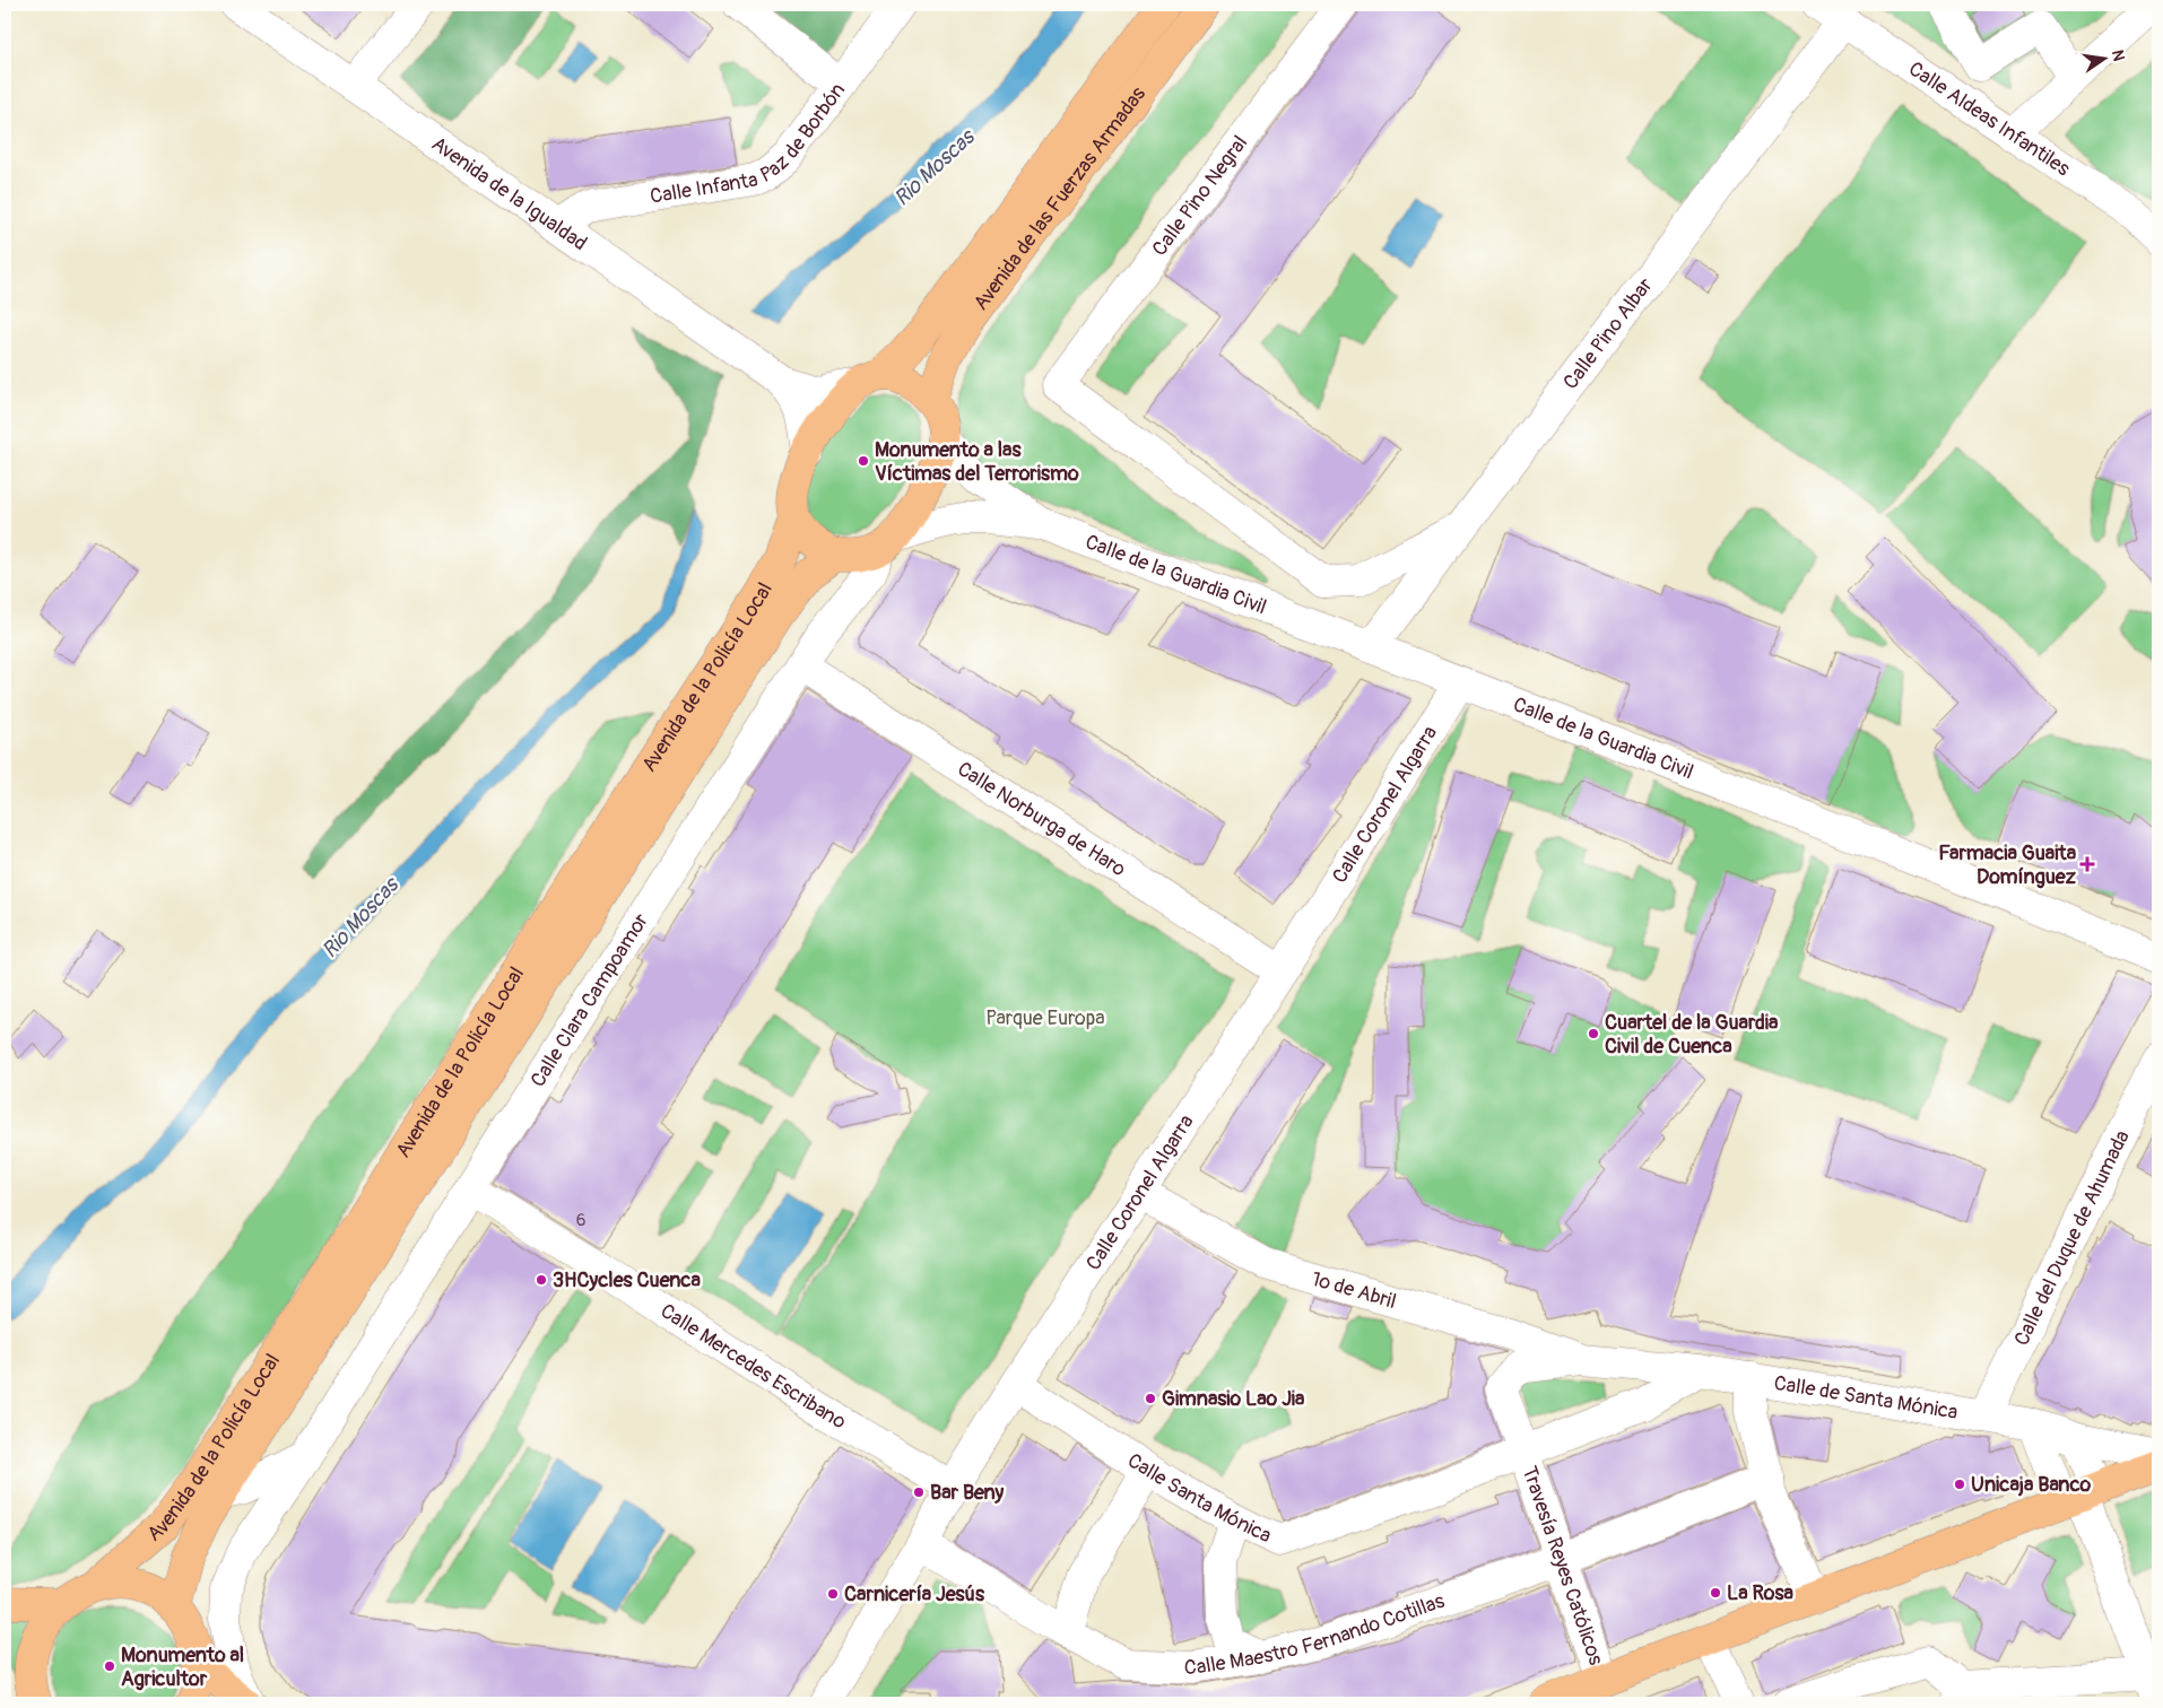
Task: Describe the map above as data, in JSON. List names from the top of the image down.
{
  "streets": {
    "main road": ["Avenida de las Fuerzas Armadas", "Avenida de la Policía Local"],
    "street": [
      "Calle Aldeas Infantiles",
      "Calle Infanta Paz de Borbón",
      "Avenida de la Igualdad",
      "Calle Pino Negral",
      "Calle Pino Albar",
      "Calle de la Guardia Civil",
      "Calle Coronel Algarra",
      "Calle Norburga de Haro",
      "Calle Clara Campoamor",
      "Calle del Duque de Ahumada",
      "1º de Abril",
      "Calle Mercedes Escribano",
      "Calle de Santa Mónica",
      "Calle Santa Mónica",
      "Travesía Reyes Católicos",
      "Calle Maestro Fernando Cotillas"
    ]
  },
  "crossings": [
    ["Calle Aldeas Infantiles", "Calle Pino Albar"],
    ["Calle Infanta Paz de Borbón", "Avenida de la Igualdad"],
    ["Avenida de la Igualdad", "Avenida de las Fuerzas Armadas"],
    ["Avenida de la Igualdad", "Calle de la Guardia Civil"],
    ["Avenida de la Igualdad", "Avenida de la Policía Local"],
    ["Avenida de la Igualdad", "Calle Clara Campoamor"],
    ["Avenida de las Fuerzas Armadas", "Calle de la Guardia Civil"],
    ["Avenida de las Fuerzas Armadas", "Avenida de la Policía Local"],
    ["Avenida de las Fuerzas Armadas", "Calle Clara Campoamor"],
    ["Calle Pino Albar", "Calle de la Guardia Civil"],
    ["Calle de la Guardia Civil", "Avenida de la Policía Local"],
    ["Calle de la Guardia Civil", "Calle Coronel Algarra"],
    ["Calle de la Guardia Civil", "Calle Clara Campoamor"],
    ["Avenida de la Policía Local", "Calle Clara Campoamor"],
    ["Calle Coronel Algarra", "Calle Norburga de Haro"],
    ["Calle Coronel Algarra", "1º de Abril"],
    ["Calle Coronel Algarra", "Calle Mercedes Escribano"],
    ["Calle Coronel Algarra", "Calle Santa Mónica"],
    ["Calle Coronel Algarra", "Calle Maestro Fernando Cotillas"],
    ["Calle Norburga de Haro", "Calle Clara Campoamor"],
    ["Calle Clara Campoamor", "Calle Mercedes Escribano"],
    ["Calle del Duque de Ahumada", "Calle de Santa Mónica"],
    ["Calle de Santa Mónica", "Calle Santa Mónica"],
    ["Calle Santa Mónica", "Travesía Reyes Católicos"],
    ["Travesía Reyes Católicos", "Calle Maestro Fernando Cotillas"]
  ],
  "water": ["Rio Moscas"],
  "parks": ["Parque Europa"],
  "places": {
    "other": [
      "Monumento a las Víctimas del Terrorismo",
      "Cuartel de la Guardia Civil de Cuenca",
      "3HCycles Cuenca",
      "Gimnasio Lao Jia",
      "Unicaja Banco",
      "Bar Beny",
      "La Rosa",
      "Carnicería Jesús",
      "Monumento al Agricultor"
    ],
    "health": ["Farmacia Guaita Domínguez"]
  },
  "house_numbers": ["6"],
  "north": "right"
}
